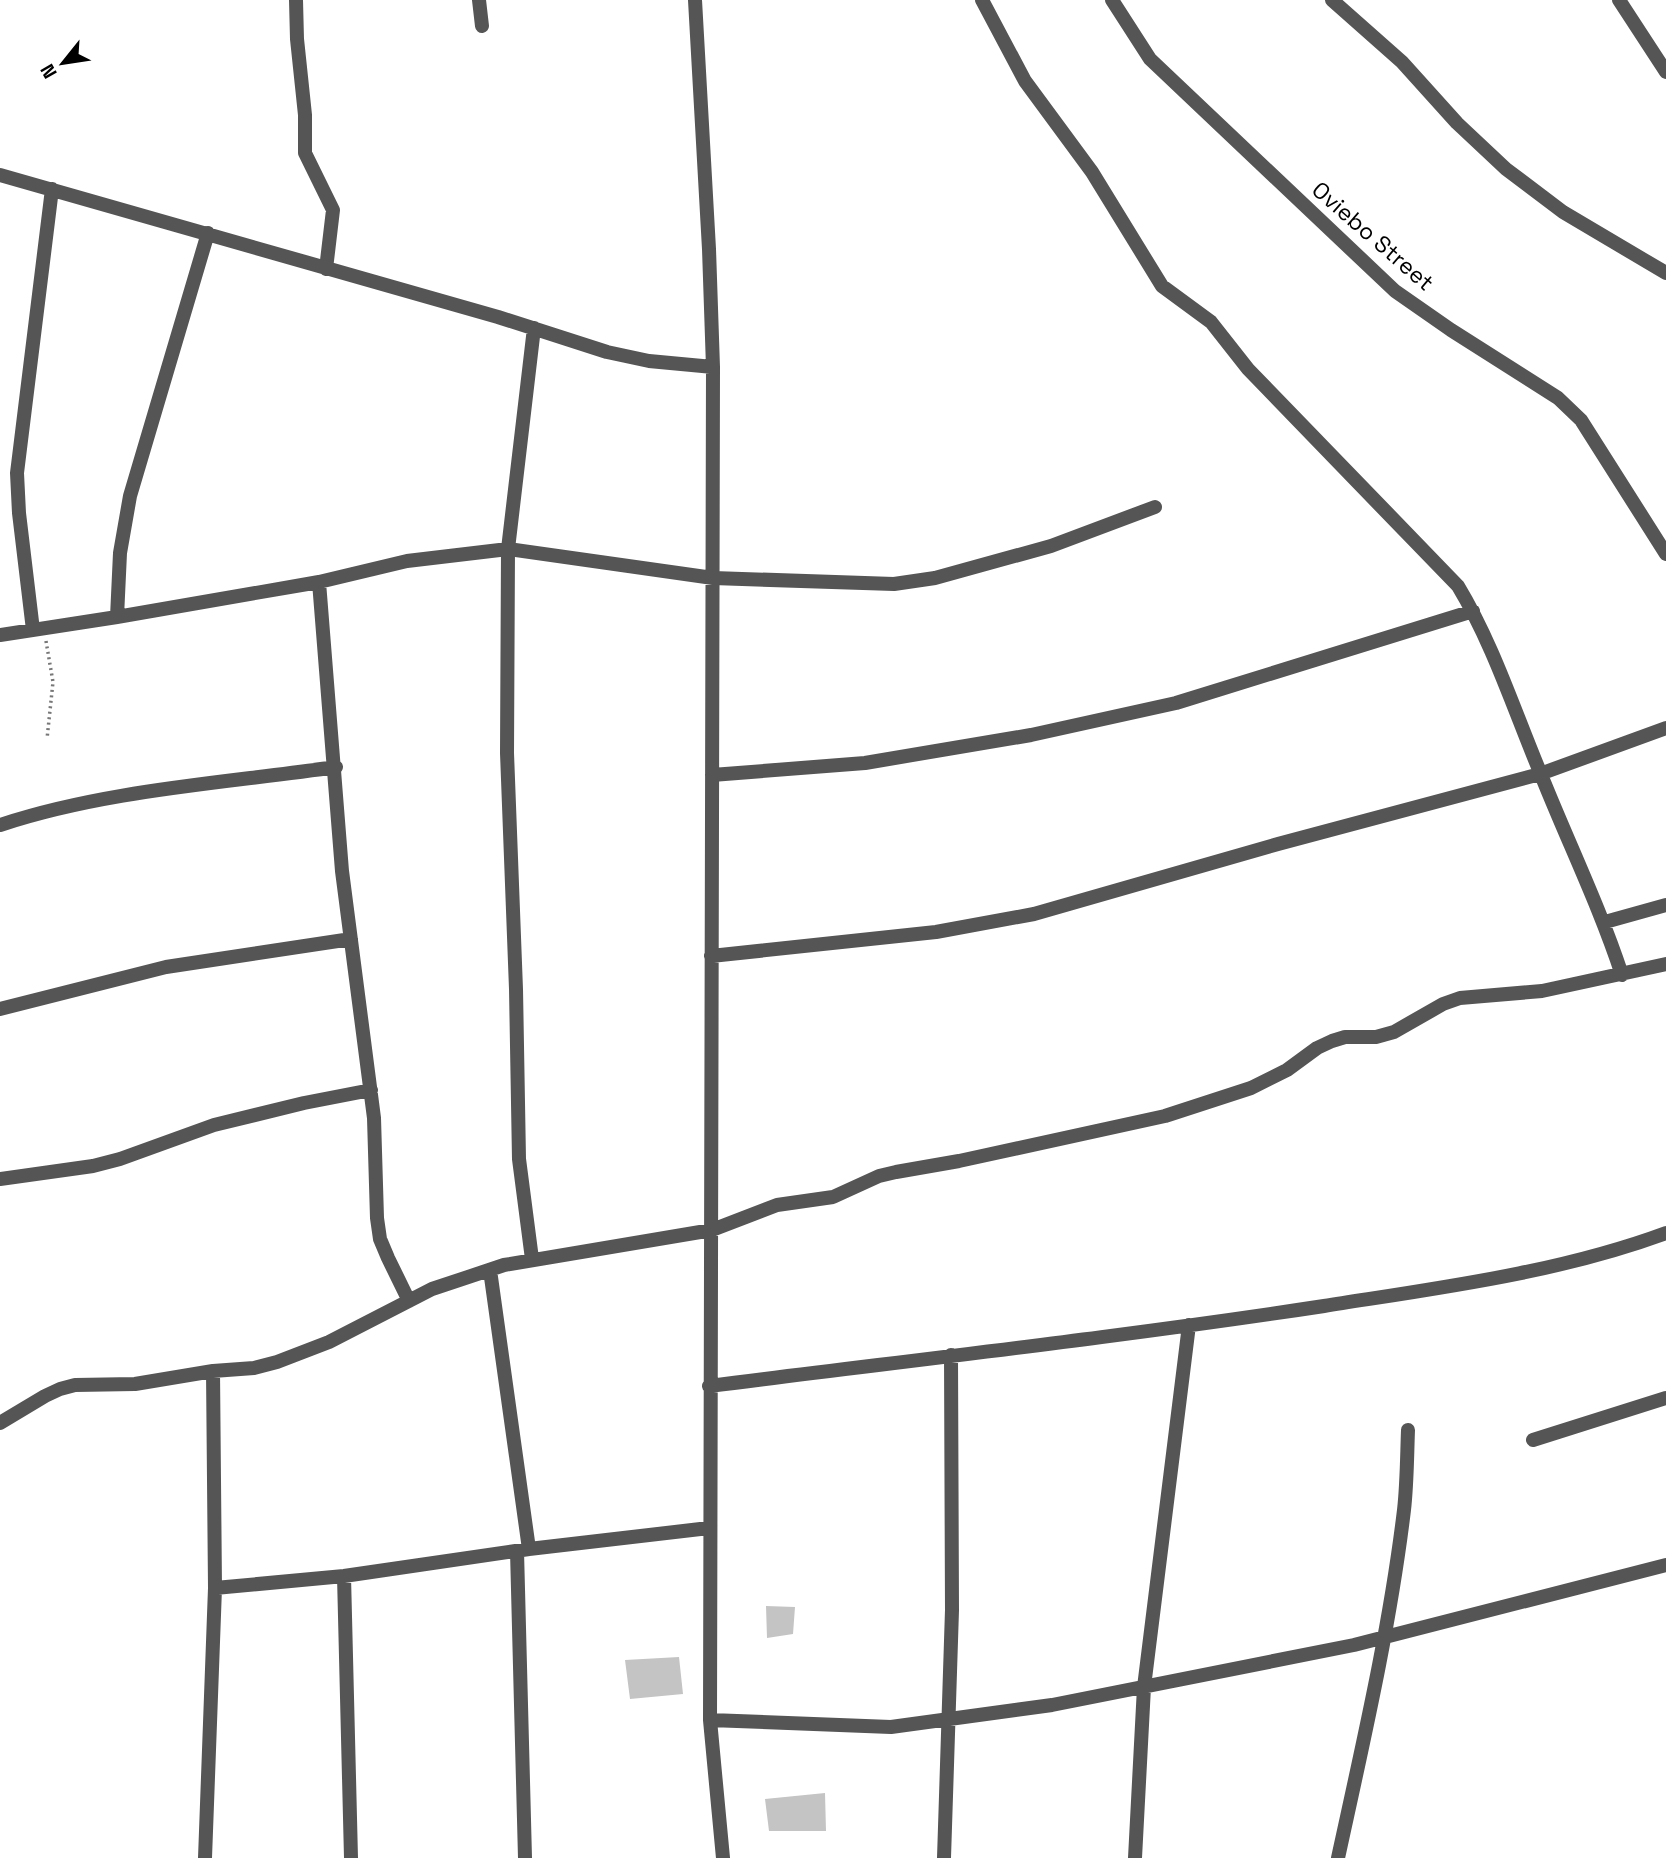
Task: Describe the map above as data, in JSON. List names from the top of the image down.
{
  "streets": {
    "street": ["Oviebo Street"]
  },
  "north": "bottom left"
}
